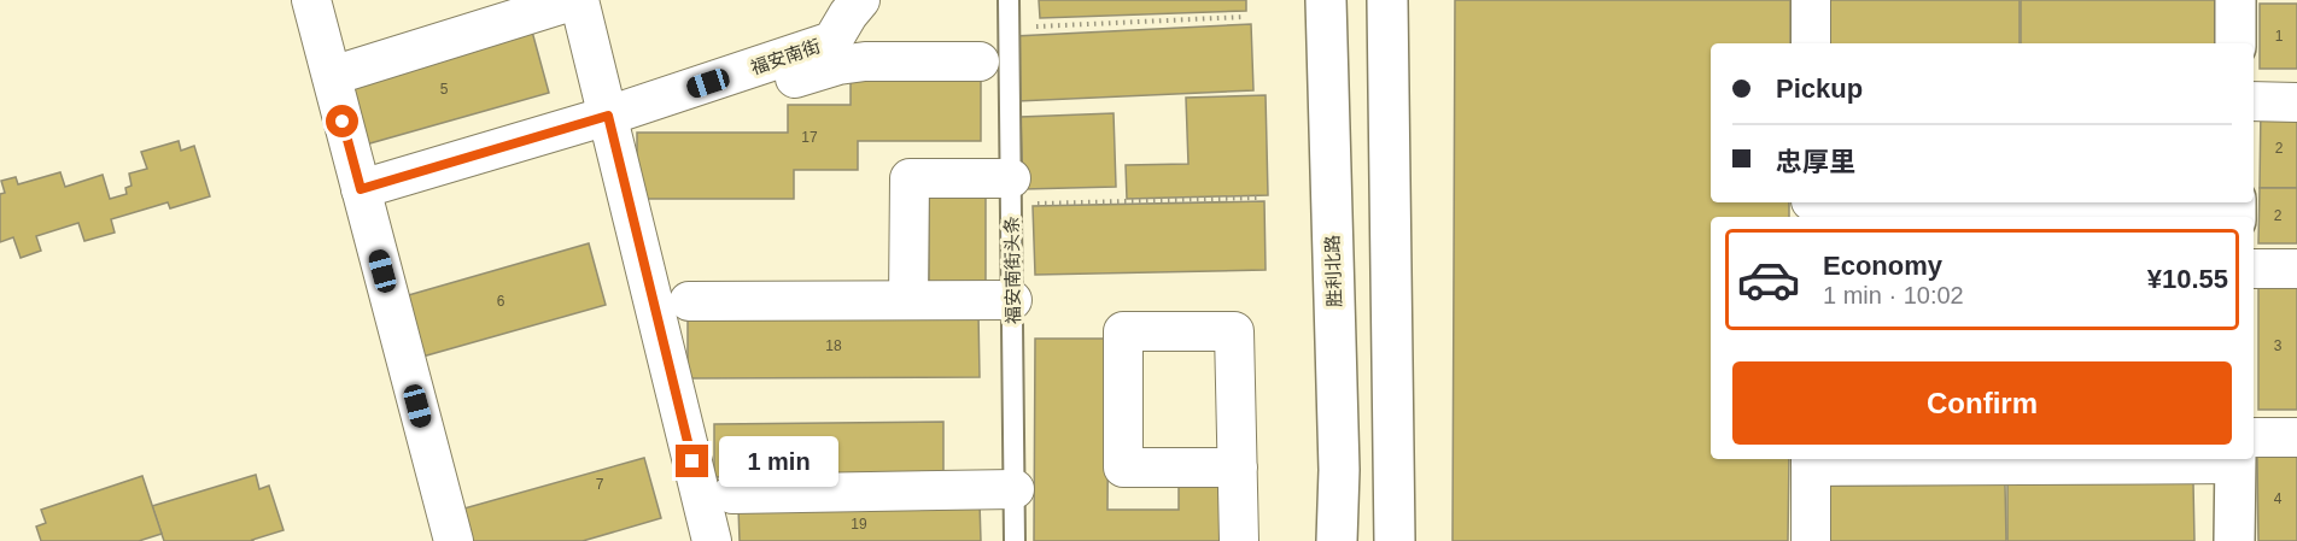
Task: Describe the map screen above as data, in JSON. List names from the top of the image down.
{
  "streets": {
    "main road": ["胜利北路"],
    "street": ["福安南街"],
    "lane": ["福安南街头条"]
  },
  "house_numbers": [
    "1",
    "5",
    "17",
    "2",
    "2",
    "6",
    "18",
    "3",
    "7",
    "4",
    "19"
  ],
  "page": {
    "banner": ["Pickup", "忠厚里"],
    "list": [
      {
        "name": "Economy",
        "note": "1 min · 10:02",
        "value": "¥10.55"
      }
    ],
    "buttons": "Confirm",
    "bubble": "1 min"
  }
}
